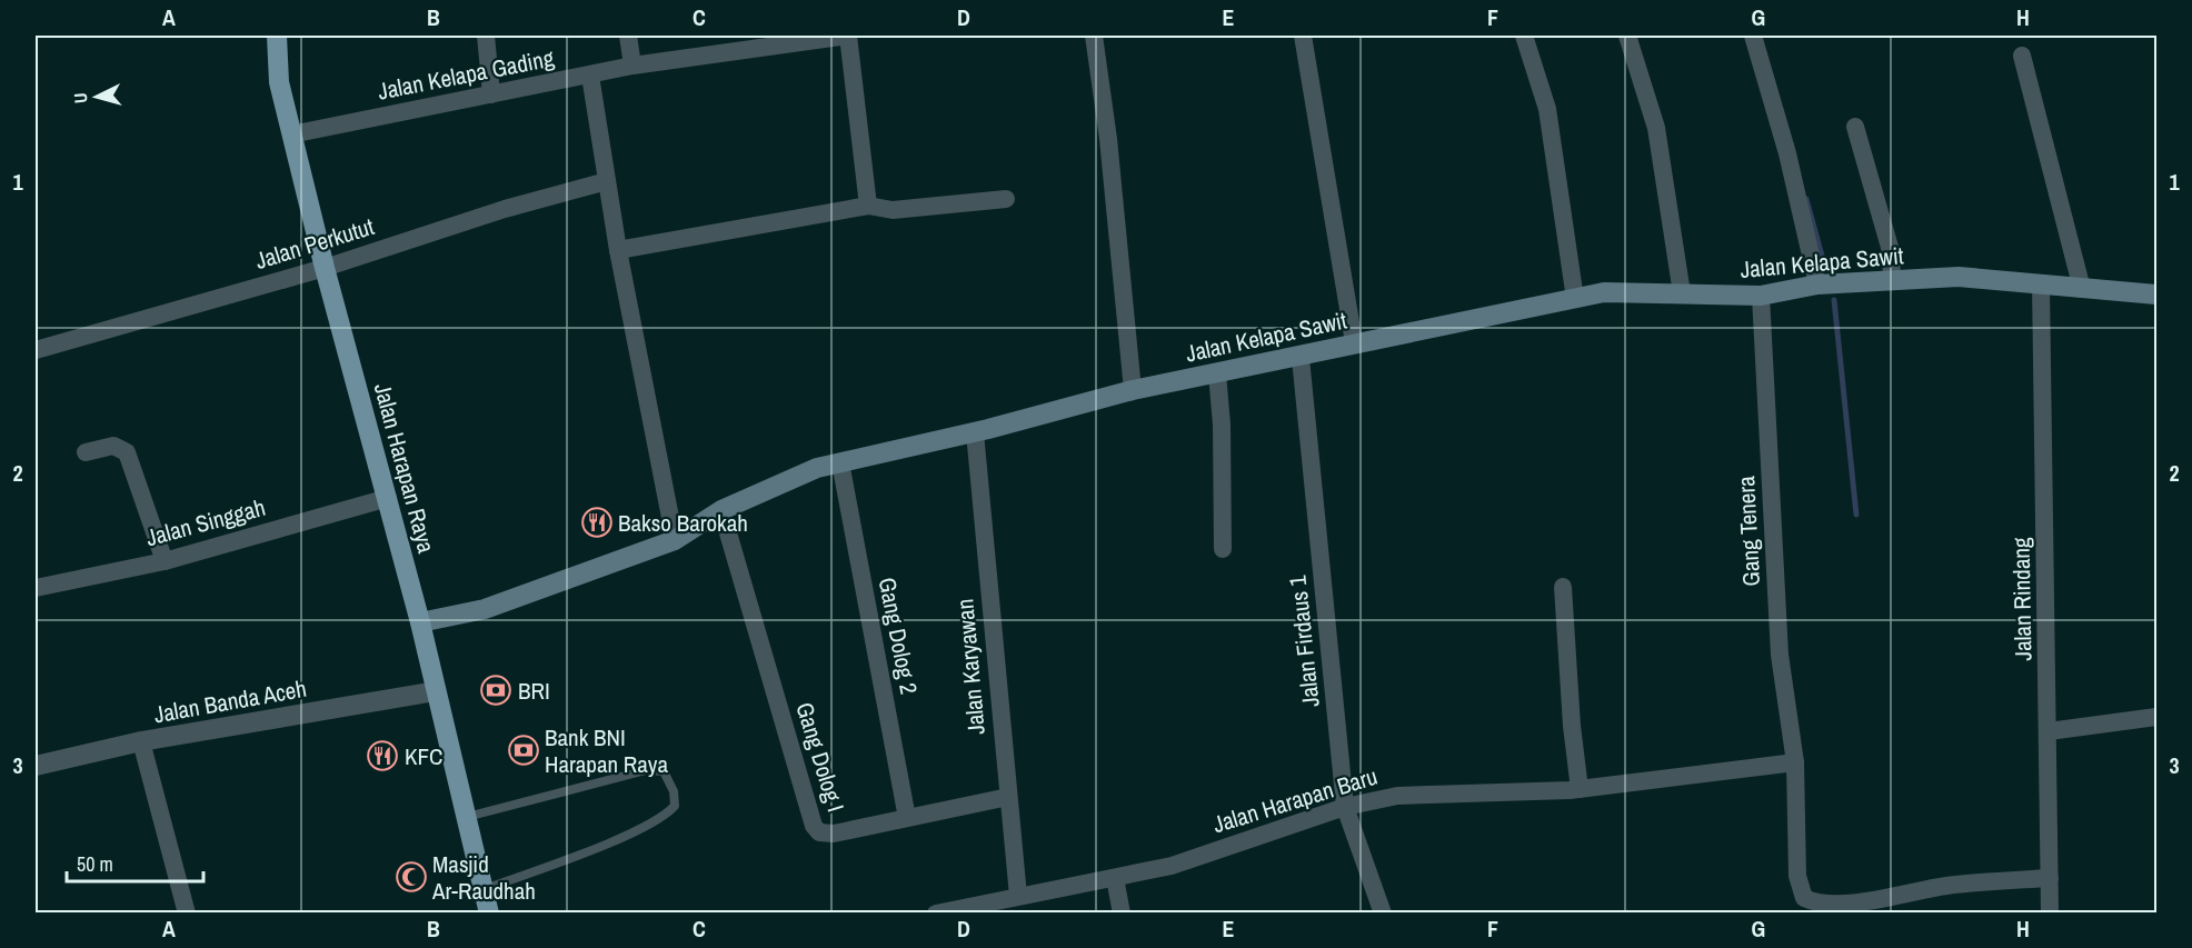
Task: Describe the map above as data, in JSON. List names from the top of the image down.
{
  "streets": {
    "main road": ["Jalan Kelapa Sawit", "Jalan Harapan Raya"],
    "street": [
      "Jalan Kelapa Gading",
      "Jalan Perkutut",
      "Jalan Singgah",
      "Gang Tenera",
      "Jalan Rindang",
      "Gang Dolog 2",
      "Jalan Firdaus 1",
      "Jalan Karyawan",
      "Jalan Banda Aceh",
      "Gang Dolog I",
      "Jalan Harapan Baru"
    ]
  },
  "crossings": [
    ["Jalan Kelapa Gading", "Jalan Harapan Raya"],
    ["Jalan Perkutut", "Jalan Harapan Raya"],
    ["Jalan Kelapa Sawit", "Jalan Harapan Raya"],
    ["Jalan Kelapa Sawit", "Gang Tenera"],
    ["Jalan Kelapa Sawit", "Jalan Rindang"],
    ["Jalan Kelapa Sawit", "Gang Dolog 2"],
    ["Jalan Kelapa Sawit", "Jalan Firdaus 1"],
    ["Jalan Kelapa Sawit", "Jalan Karyawan"],
    ["Jalan Kelapa Sawit", "Gang Dolog I"],
    ["Jalan Harapan Raya", "Jalan Singgah"],
    ["Jalan Harapan Raya", "Jalan Banda Aceh"],
    ["Gang Tenera", "Jalan Rindang"],
    ["Gang Tenera", "Jalan Harapan Baru"],
    ["Gang Dolog 2", "Gang Dolog I"],
    ["Jalan Firdaus 1", "Jalan Harapan Baru"],
    ["Jalan Karyawan", "Gang Dolog I"],
    ["Jalan Karyawan", "Jalan Harapan Baru"]
  ],
  "places": {
    "restaurant": ["Bakso Barokah", "KFC"],
    "bank": ["BRI", "Bank BNI Harapan Raya"],
    "mosque": ["Masjid Ar-Raudhah"]
  },
  "scale_bar": "50 m",
  "north": "left",
  "grid": {
    "columns": [
      "A",
      "B",
      "C",
      "D",
      "E",
      "F",
      "G",
      "H"
    ],
    "rows": ["1", "2", "3"]
  }
}
